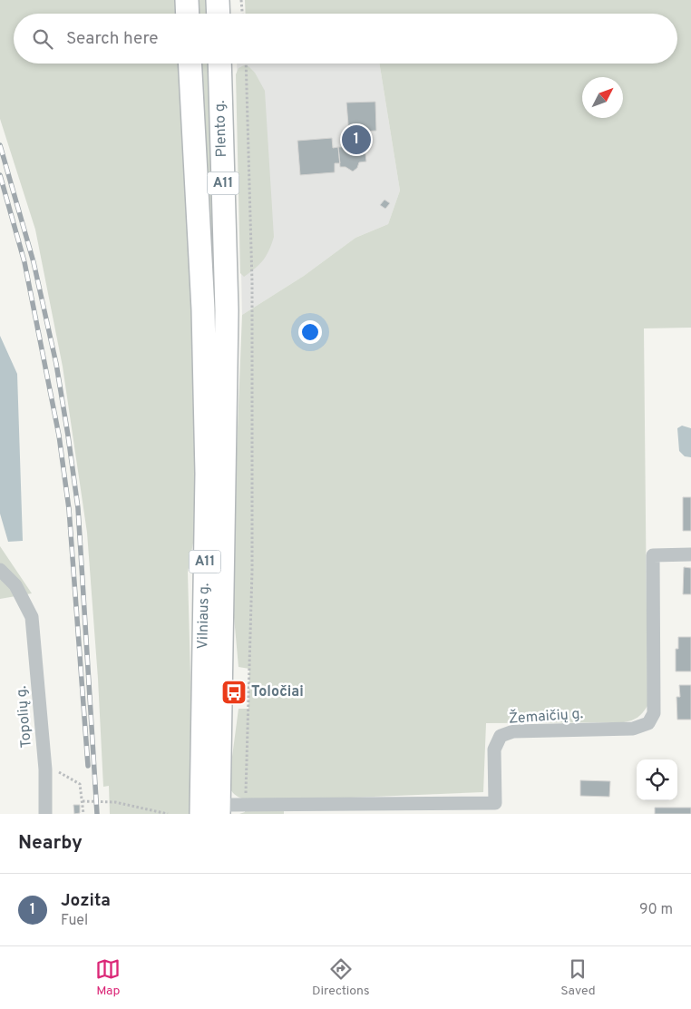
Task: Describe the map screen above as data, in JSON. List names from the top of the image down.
{
  "streets": {
    "highway": ["Plento g.", "A11", "Vilniaus g."],
    "street": ["Topolių g.", "Žemaičių g."]
  },
  "crossings": [
    ["Plento g.", "Vilniaus g."],
    ["Vilniaus g.", "Žemaičių g."]
  ],
  "places": {
    "bus stop": ["Toločiai"]
  },
  "north": "top right",
  "page": {
    "search": "Search here",
    "pins": "1",
    "heading": "Nearby",
    "list": [
      {
        "mark": "1",
        "name": "Jozita",
        "note": "Fuel",
        "value": "90 m"
      }
    ],
    "nav": ["Map", "Directions", "Saved"]
  }
}
